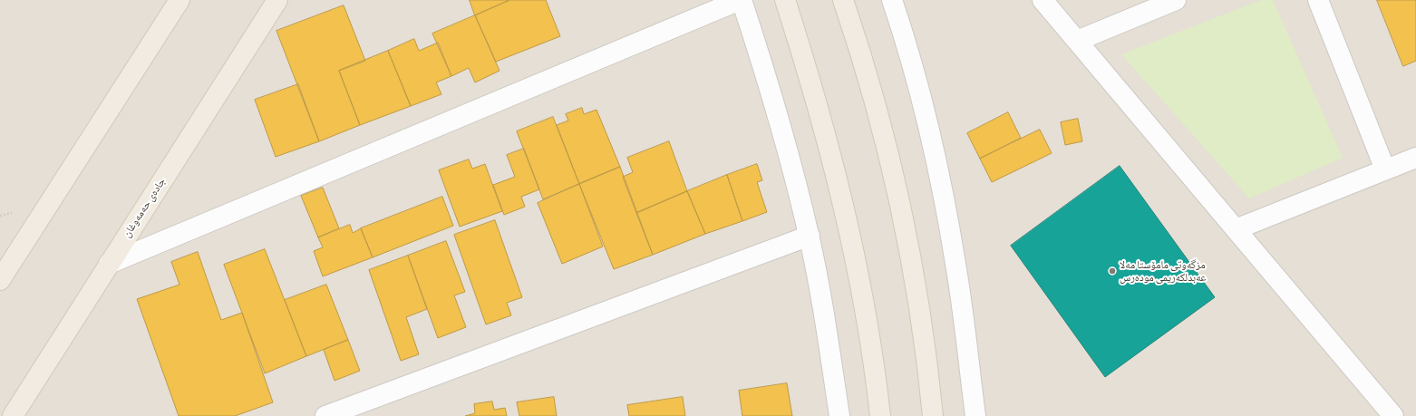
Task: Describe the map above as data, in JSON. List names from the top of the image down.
{
  "streets": {
    "main road": ["جادەی حەمەوغان"]
  },
  "places": ["مزگەوتی مامۆستا مەلا عەبدلکەریمی مودەرس"]
}
